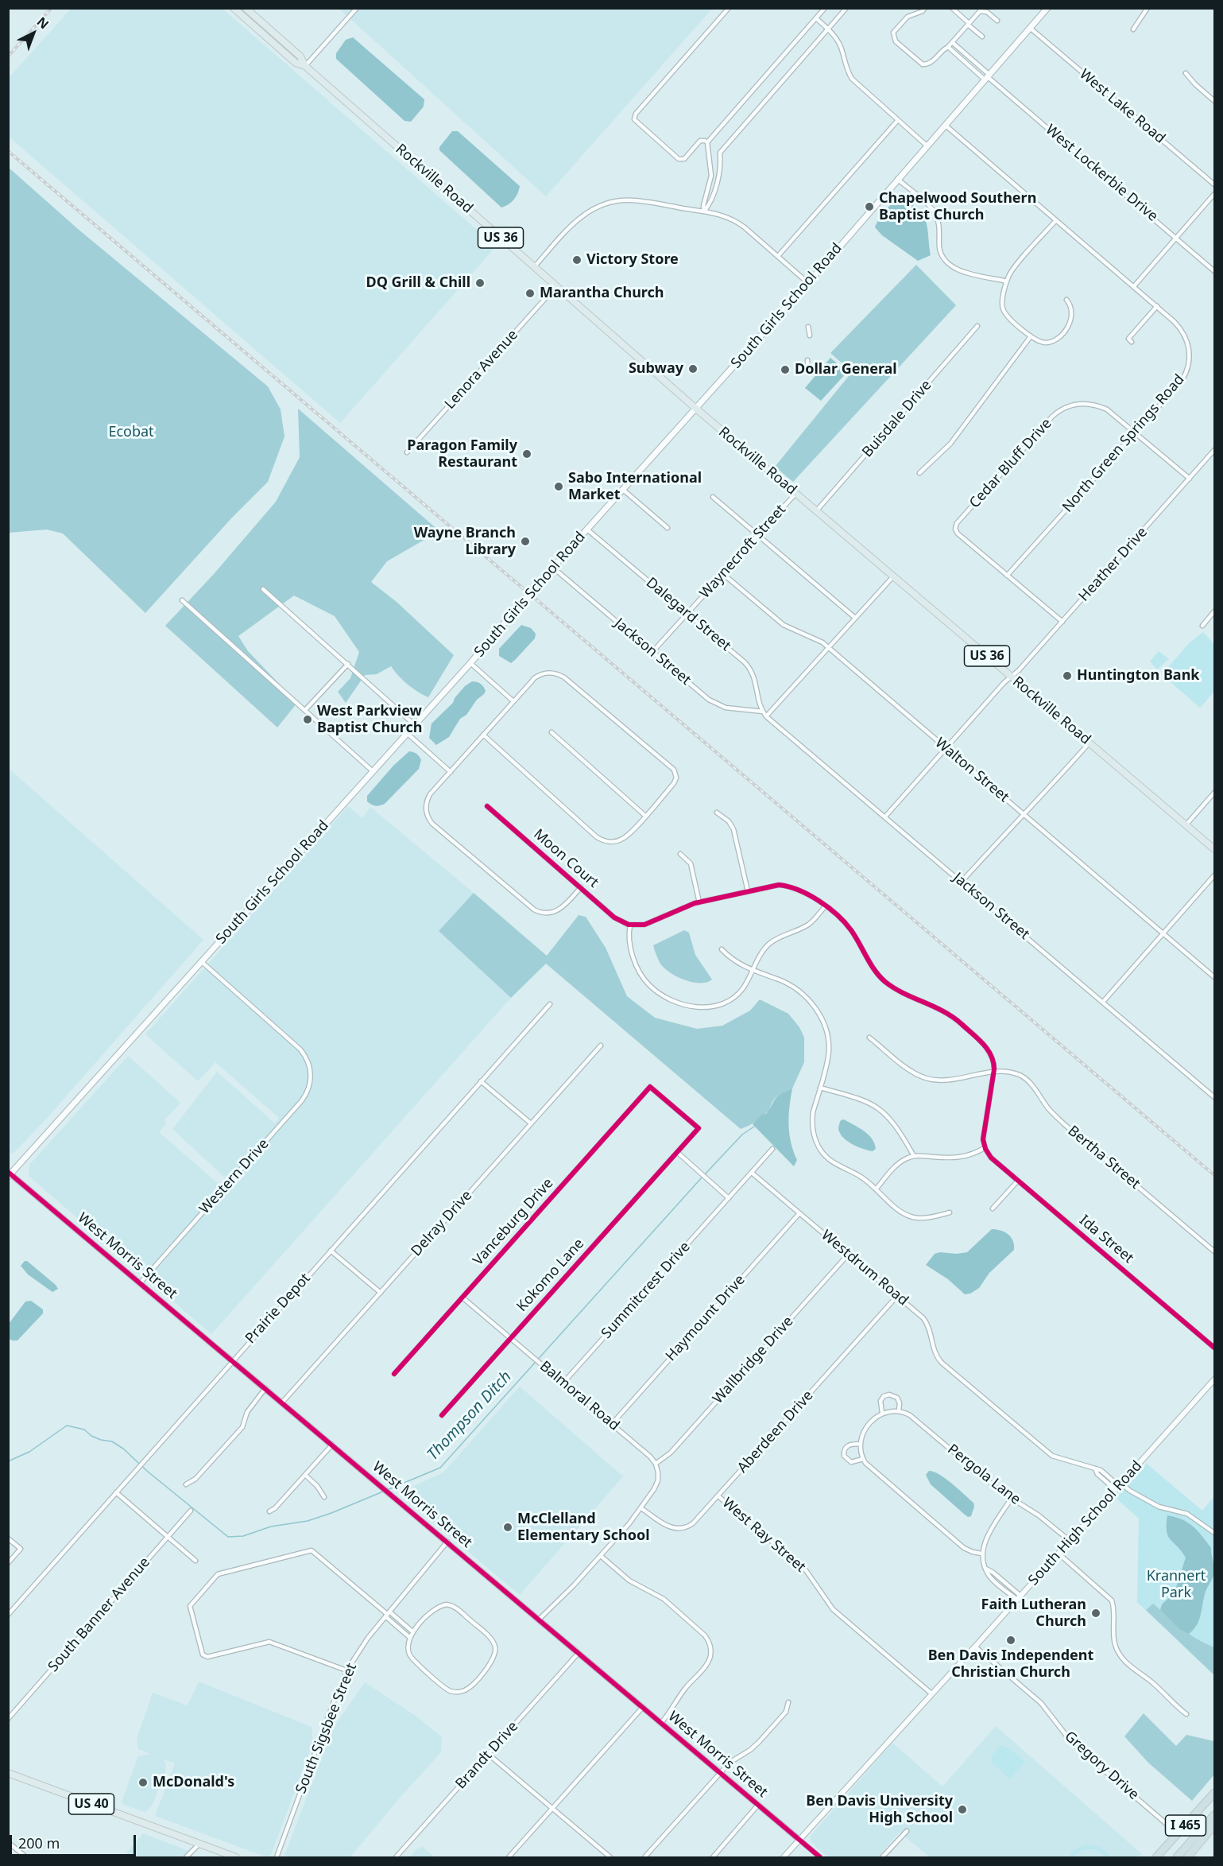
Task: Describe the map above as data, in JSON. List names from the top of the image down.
{
  "streets": {
    "highway": ["I 465"],
    "main road": [
      "Rockville Road",
      "US 36",
      "South Girls School Road",
      "US 40"
    ],
    "street": [
      "West Lake Road",
      "West Lockerbie Drive",
      "Lenora Avenue",
      "Buisdale Drive",
      "North Green Springs Road",
      "Cedar Bluff Drive",
      "Waynecroft Street",
      "Heather Drive",
      "Dalegard Street",
      "Jackson Street",
      "Walton Street",
      "Moon Court",
      "Bertha Street",
      "Western Drive",
      "Vanceburg Drive",
      "Delray Drive",
      "Ida Street",
      "West Morris Street",
      "Westdrum Road",
      "Kokomo Lane",
      "Summitcrest Drive",
      "Prairie Depot",
      "Haymount Drive",
      "Wallbridge Drive",
      "Balmoral Road",
      "Aberdeen Drive",
      "Pergola Lane",
      "South High School Road",
      "West Ray Street",
      "South Banner Avenue",
      "South Sigsbee Street",
      "Brandt Drive",
      "Gregory Drive"
    ]
  },
  "crossings": [
    ["West Lake Road", "South Girls School Road"],
    ["West Lockerbie Drive", "South Girls School Road"],
    ["Rockville Road", "South Girls School Road"],
    ["Rockville Road", "Lenora Avenue"],
    ["Rockville Road", "Buisdale Drive"],
    ["Rockville Road", "Waynecroft Street"],
    ["Rockville Road", "Heather Drive"],
    ["South Girls School Road", "North Green Springs Road"],
    ["South Girls School Road", "Dalegard Street"],
    ["South Girls School Road", "Jackson Street"],
    ["South Girls School Road", "Western Drive"],
    ["South Girls School Road", "West Morris Street"],
    ["North Green Springs Road", "Cedar Bluff Drive"],
    ["Cedar Bluff Drive", "Heather Drive"],
    ["Waynecroft Street", "Dalegard Street"],
    ["Waynecroft Street", "Jackson Street"],
    ["Waynecroft Street", "Walton Street"],
    ["Heather Drive", "Jackson Street"],
    ["Heather Drive", "Walton Street"],
    ["Dalegard Street", "Jackson Street"],
    ["Western Drive", "West Morris Street"],
    ["Vanceburg Drive", "Kokomo Lane"],
    ["Vanceburg Drive", "Balmoral Road"],
    ["Delray Drive", "West Morris Street"],
    ["West Morris Street", "Prairie Depot"],
    ["West Morris Street", "South High School Road"],
    ["West Morris Street", "South Sigsbee Street"],
    ["West Morris Street", "Brandt Drive"],
    ["Westdrum Road", "Haymount Drive"],
    ["Westdrum Road", "Wallbridge Drive"],
    ["Westdrum Road", "Aberdeen Drive"],
    ["Westdrum Road", "South High School Road"],
    ["Kokomo Lane", "Balmoral Road"],
    ["Summitcrest Drive", "Balmoral Road"],
    ["Haymount Drive", "Balmoral Road"],
    ["Wallbridge Drive", "Balmoral Road"],
    ["Aberdeen Drive", "West Ray Street"],
    ["Pergola Lane", "South High School Road"],
    ["South High School Road", "West Ray Street"],
    ["South High School Road", "Gregory Drive"]
  ],
  "water": ["Thompson Ditch"],
  "parks": ["Ecobat", "Krannert Park"],
  "places": [
    "Chapelwood Southern Baptist Church",
    "Victory Store",
    "DQ Grill & Chill",
    "Marantha Church",
    "Subway",
    "Dollar General",
    "Paragon Family Restaurant",
    "Sabo International Market",
    "Wayne Branch Library",
    "Huntington Bank",
    "West Parkview Baptist Church",
    "McClelland Elementary School",
    "Faith Lutheran Church",
    "Ben Davis Independent Christian Church",
    "McDonald's",
    "Ben Davis University High School"
  ],
  "scale_bar": "200 m",
  "north": "top right"
}
